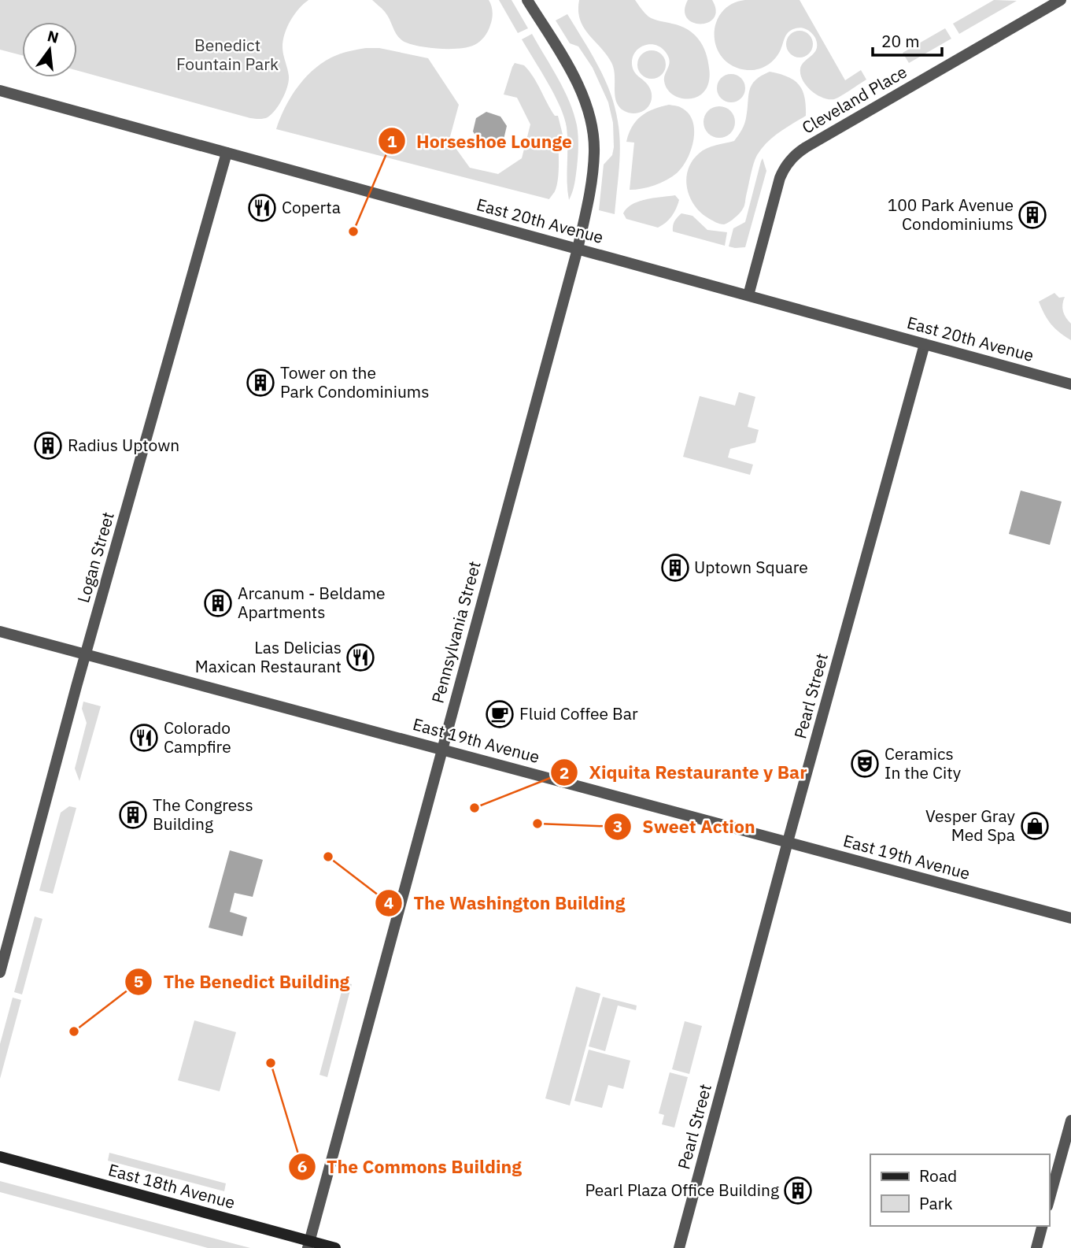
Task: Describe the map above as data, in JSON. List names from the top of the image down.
{
  "streets": {
    "main road": ["East 18th Avenue"],
    "street": [
      "Cleveland Place",
      "East 20th Avenue",
      "Logan Street",
      "Pennsylvania Street",
      "Pearl Street",
      "East 19th Avenue"
    ]
  },
  "crossings": [
    ["Cleveland Place", "East 20th Avenue"],
    ["East 20th Avenue", "Logan Street"],
    ["East 20th Avenue", "Pennsylvania Street"],
    ["East 20th Avenue", "Pearl Street"],
    ["Logan Street", "East 19th Avenue"],
    ["Pennsylvania Street", "East 19th Avenue"],
    ["Pennsylvania Street", "East 18th Avenue"],
    ["Pearl Street", "East 19th Avenue"]
  ],
  "parks": ["Benedict Fountain Park"],
  "places": {
    "restaurant": ["Coperta", "Las Delicias Maxican Restaurant", "Colorado Campfire"],
    "building": [
      "100 Park Avenue Condominiums",
      "Tower on the Park Condominiums",
      "Radius Uptown",
      "Uptown Square",
      "Arcanum - Beldame Apartments",
      "The Congress Building",
      "Pearl Plaza Office Building"
    ],
    "other": [
      "Horseshoe Lounge",
      "Xiquita Restaurante y Bar",
      "Sweet Action",
      "The Washington Building",
      "The Benedict Building",
      "The Commons Building"
    ],
    "cafe": ["Fluid Coffee Bar"],
    "theatre": ["Ceramics In the City"],
    "shop": ["Vesper Gray Med Spa"]
  },
  "legend": ["Road", "Park"],
  "scale_bar": "20 m",
  "north": "top"
}
